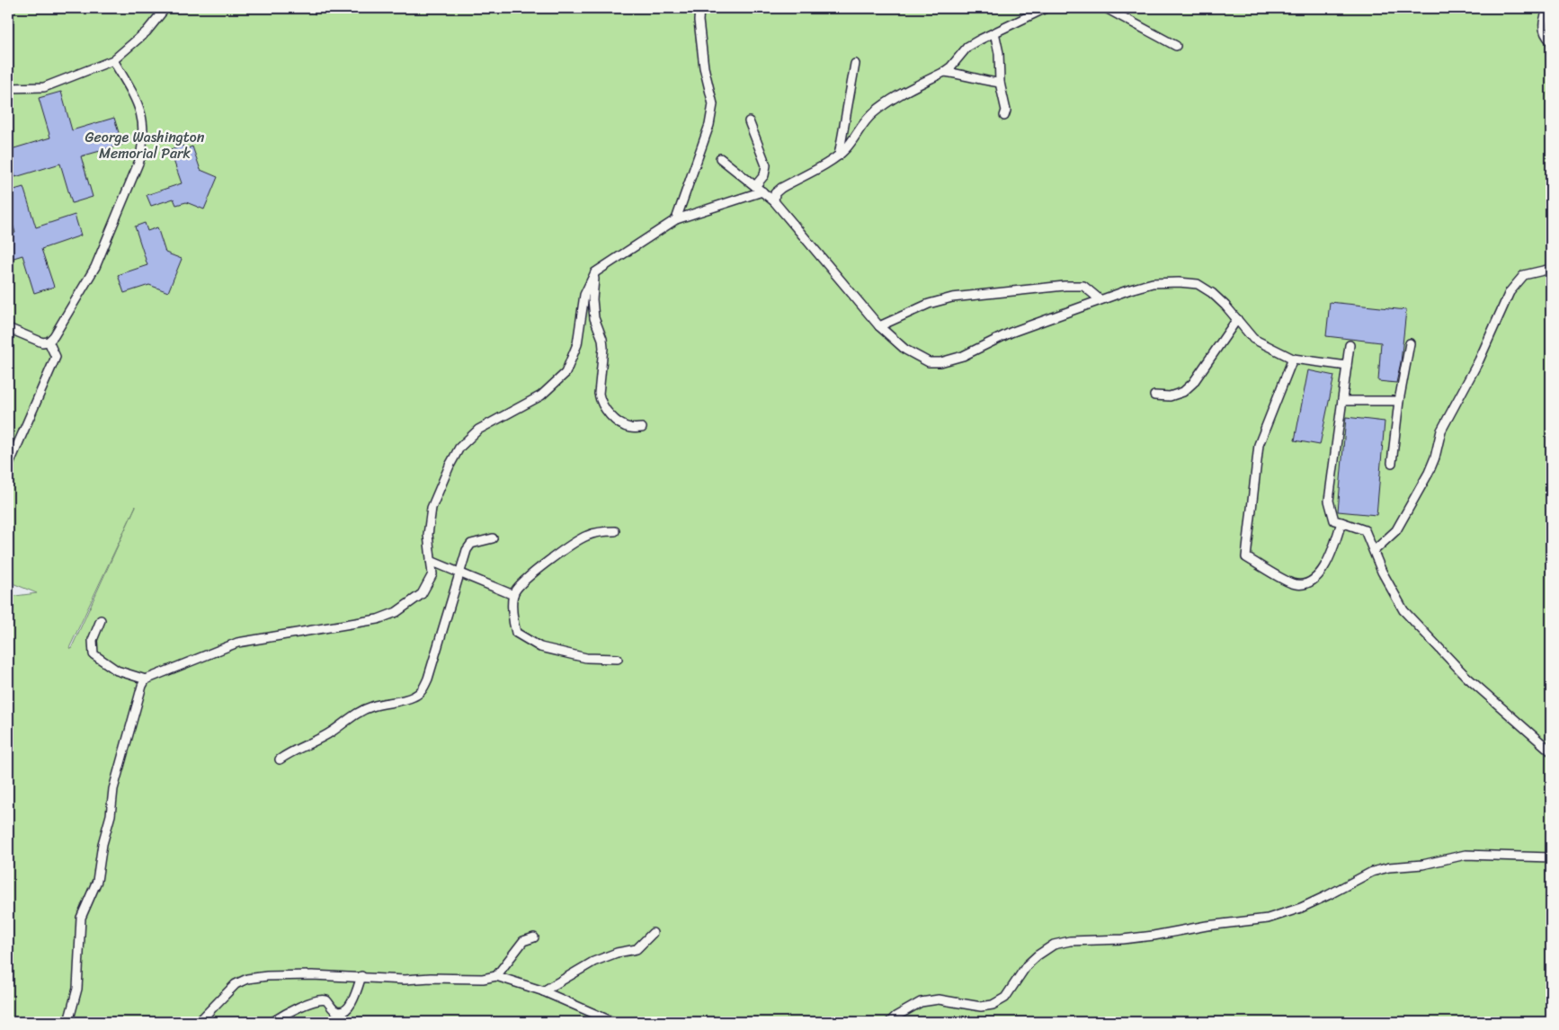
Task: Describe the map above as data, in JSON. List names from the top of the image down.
{
  "parks": ["George Washington Memorial Park"]
}
